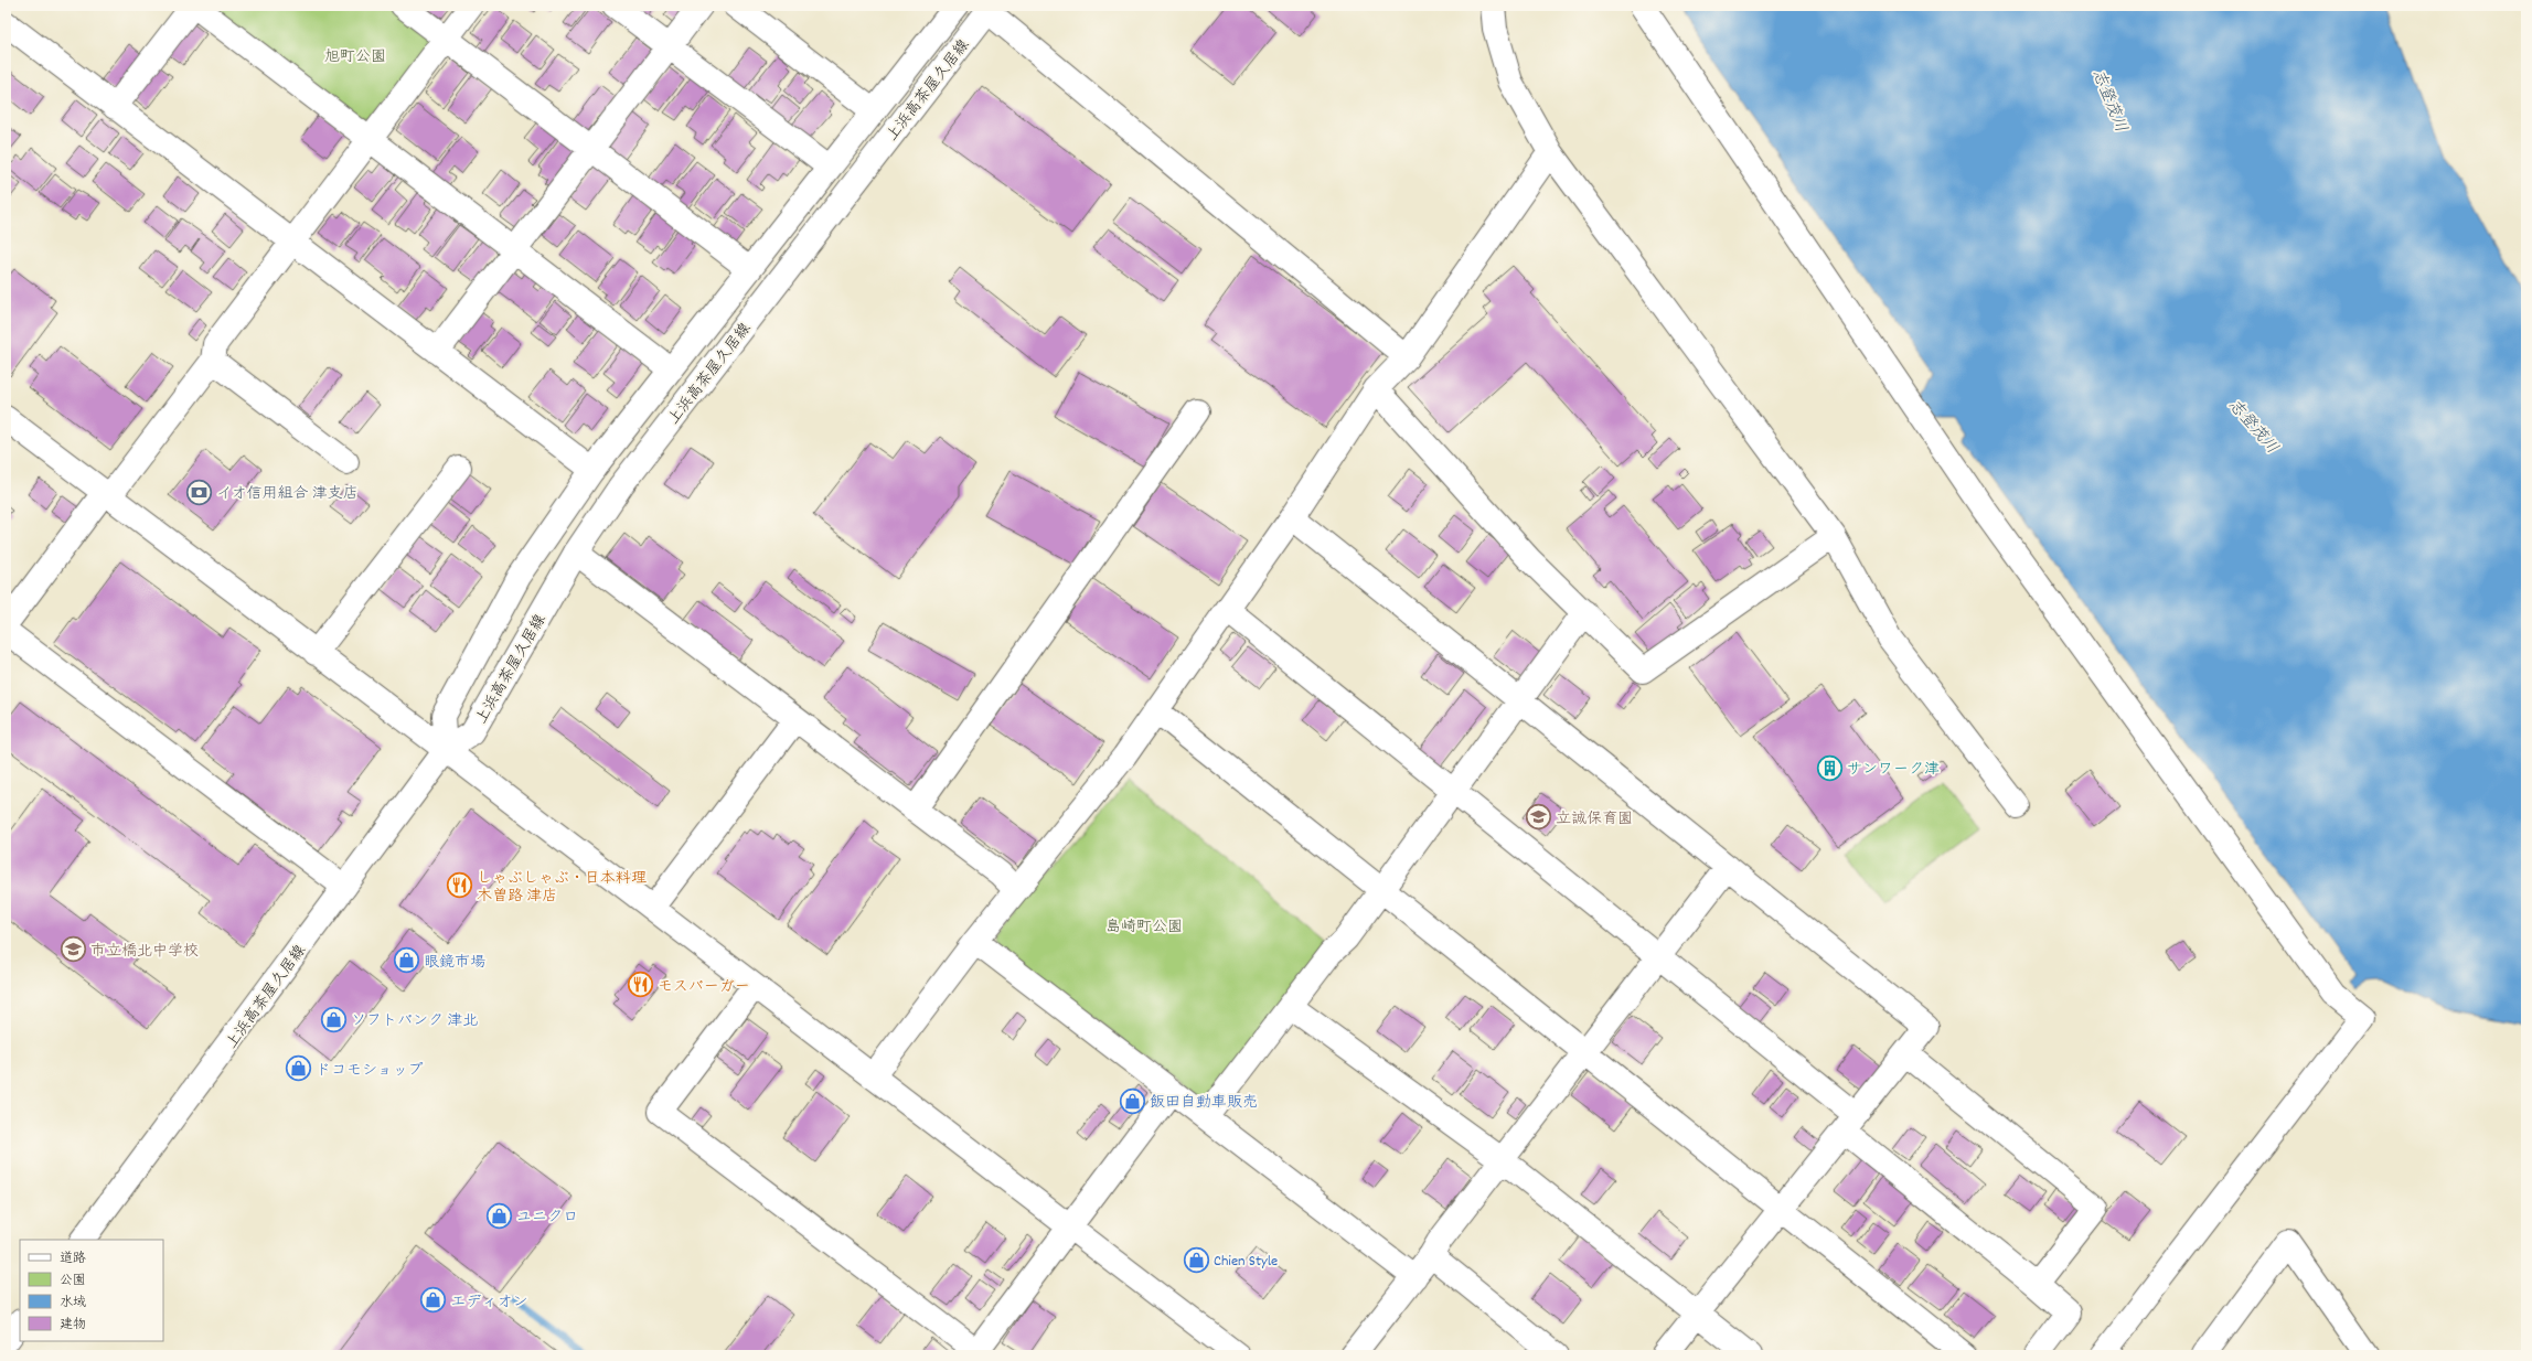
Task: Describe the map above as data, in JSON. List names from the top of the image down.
{
  "streets": {
    "street": ["上浜高茶屋久居線"]
  },
  "water": ["志登茂川"],
  "parks": ["旭町公園", "島崎町公園"],
  "places": {
    "bank": ["イオ信用組合 津支店"],
    "building": ["サンワーク津"],
    "school or university": ["立誠保育園", "市立橋北中学校"],
    "restaurant": ["しゃぶしゃぶ・日本料理 木曽路 津店", "モスバーガー"],
    "shop": [
      "眼鏡市場",
      "ソフトバンク 津北",
      "ドコモショップ",
      "飯田自動車販売",
      "ユニクロ",
      "Chien Style",
      "エディオン"
    ]
  },
  "legend": [
    "道路",
    "公園",
    "水域",
    "建物"
  ]
}
